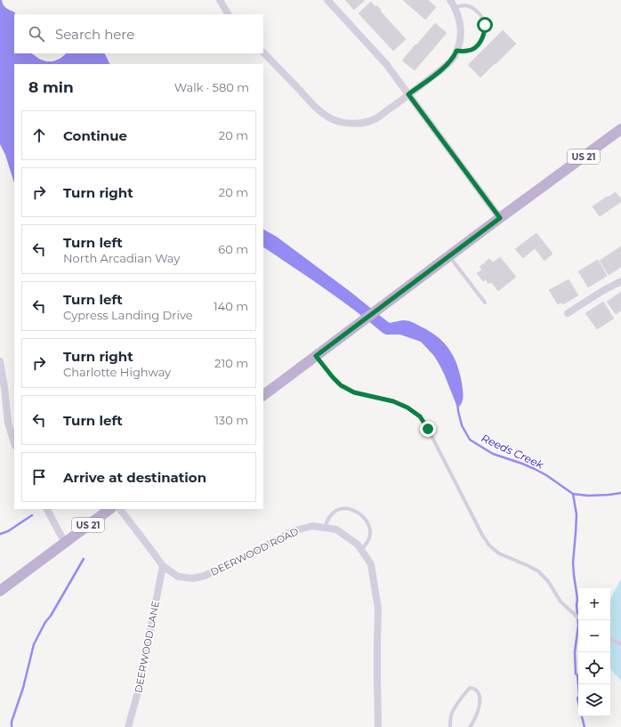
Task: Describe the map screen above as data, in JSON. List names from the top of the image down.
{
  "streets": {
    "main road": ["US 21"],
    "street": ["DEERWOOD ROAD", "DEERWOOD LANE"]
  },
  "crossings": [
    ["DEERWOOD ROAD", "DEERWOOD LANE"]
  ],
  "water": ["Reeds Creek"],
  "page": {
    "search": "Search here",
    "heading": ["8 min", "Walk · 580 m"],
    "list": [
      ["Continue", "20 m"],
      ["Turn right", "20 m"],
      ["Turn left", "North Arcadian Way", "60 m"],
      ["Turn left", "Cypress Landing Drive", "140 m"],
      ["Turn right", "Charlotte Highway", "210 m"],
      ["Turn left", "130 m"],
      "Arrive at destination"
    ],
    "map_buttons": ["+", "−"]
  }
}
